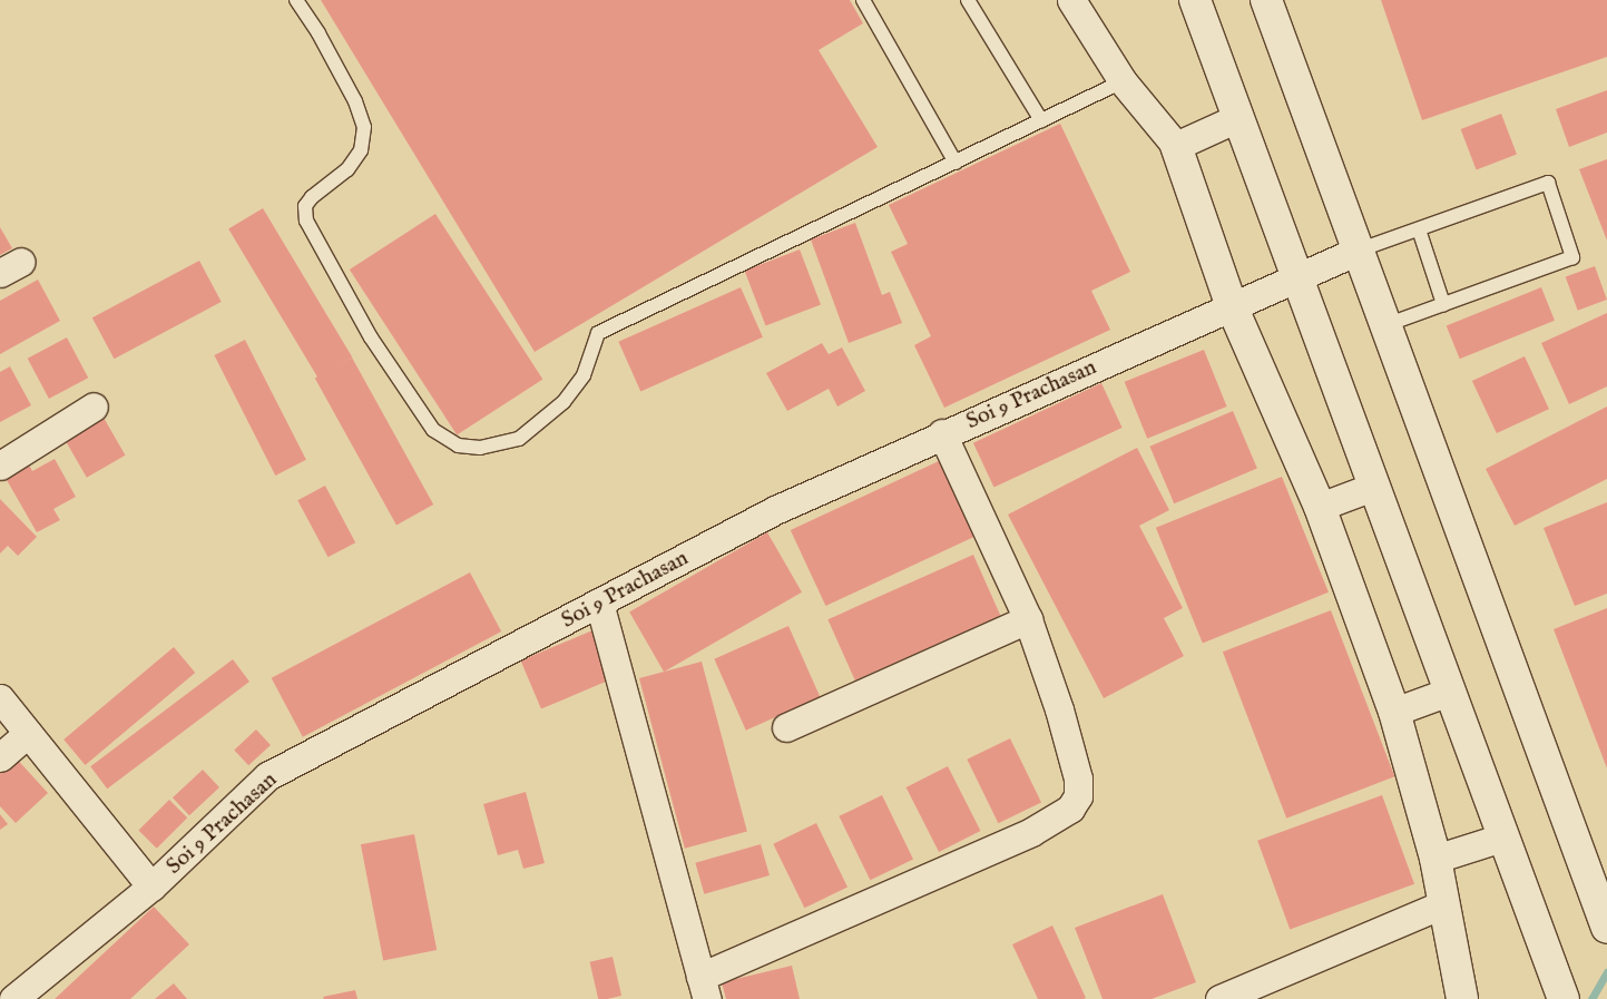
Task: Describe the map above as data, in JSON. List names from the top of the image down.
{
  "streets": {
    "street": ["Soi 9 Prachasan"]
  }
}
